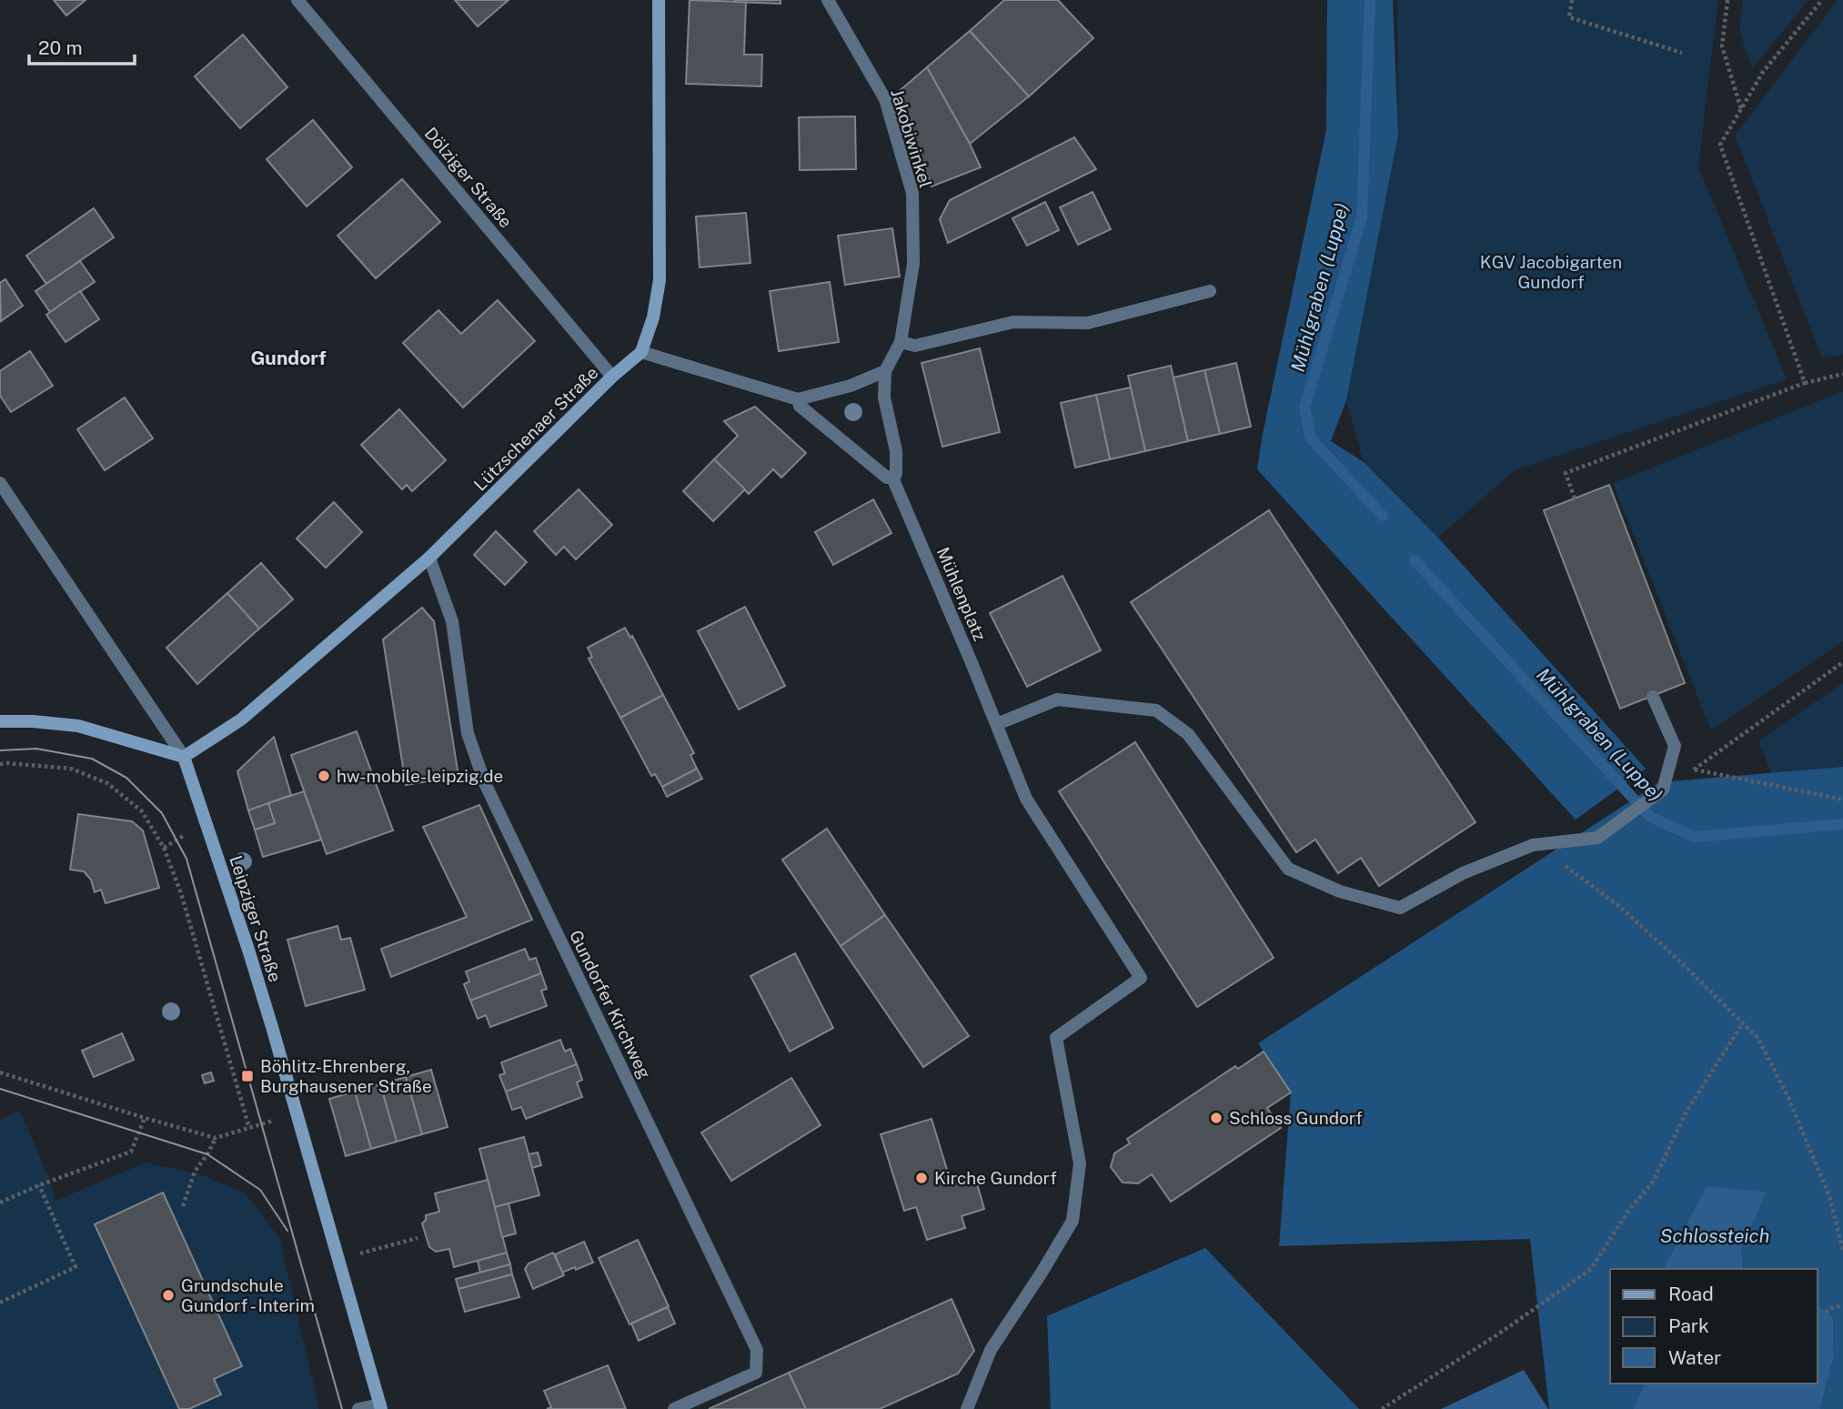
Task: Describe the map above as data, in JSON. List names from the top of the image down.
{
  "streets": {
    "street": [
      "Jakobiwinkel",
      "Dölziger Straße",
      "Lützschenaer Straße",
      "Mühlenplatz",
      "Leipziger Straße",
      "Gundorfer Kirchweg"
    ]
  },
  "crossings": [
    ["Jakobiwinkel", "Mühlenplatz"],
    ["Dölziger Straße", "Lützschenaer Straße"],
    ["Lützschenaer Straße", "Leipziger Straße"],
    ["Lützschenaer Straße", "Gundorfer Kirchweg"]
  ],
  "districts": ["Gundorf"],
  "water": ["Mühlgraben (Luppe)", "Schlossteich"],
  "parks": ["KGV Jacobigarten Gundorf"],
  "places": {
    "other": [
      "hw-mobile-leipzig.de",
      "Schloss Gundorf",
      "Kirche Gundorf",
      "Grundschule Gundorf - Interim"
    ],
    "transit": ["Böhlitz-Ehrenberg, Burghausener Straße"]
  },
  "legend": ["Road", "Park", "Water"],
  "scale_bar": "20 m"
}
